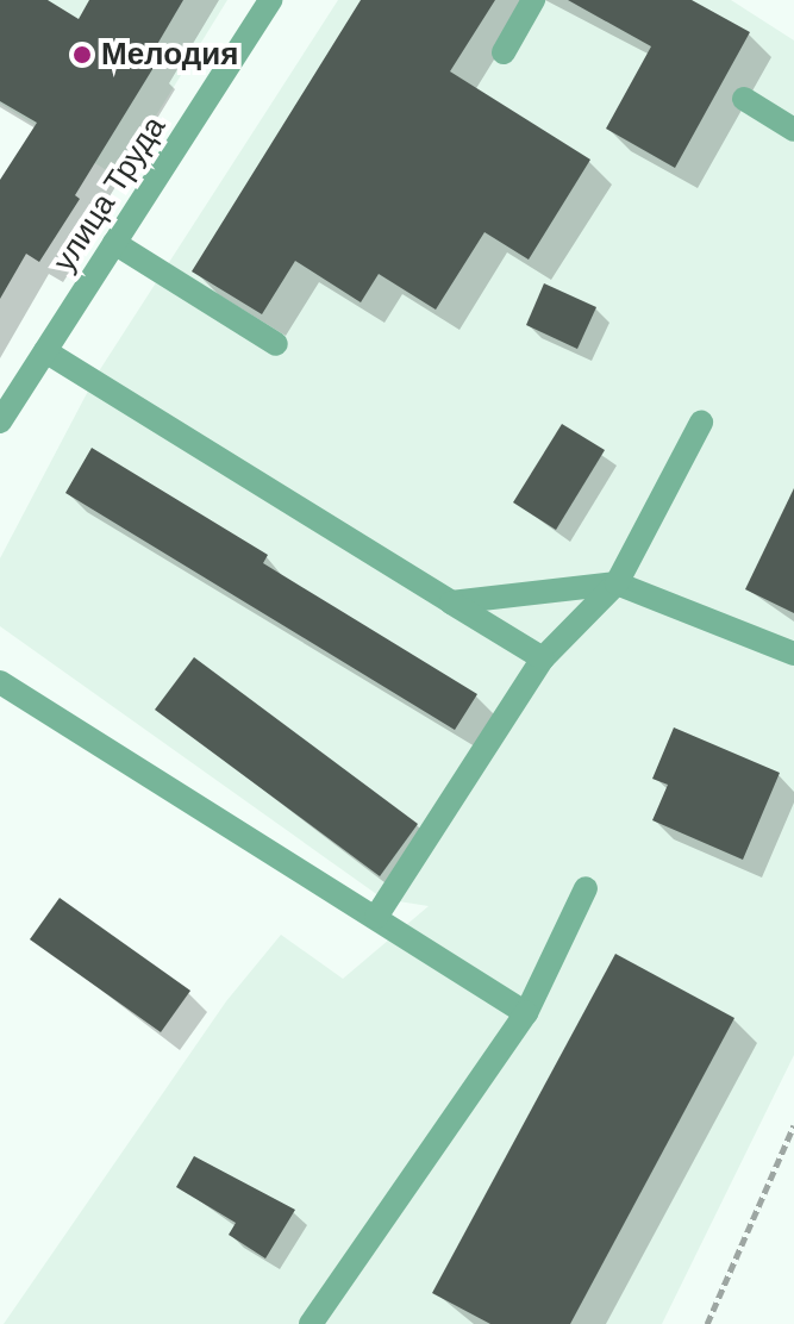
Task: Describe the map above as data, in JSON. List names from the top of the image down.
{
  "streets": {
    "street": ["улица Труда"]
  },
  "places": ["Мелодия"]
}
